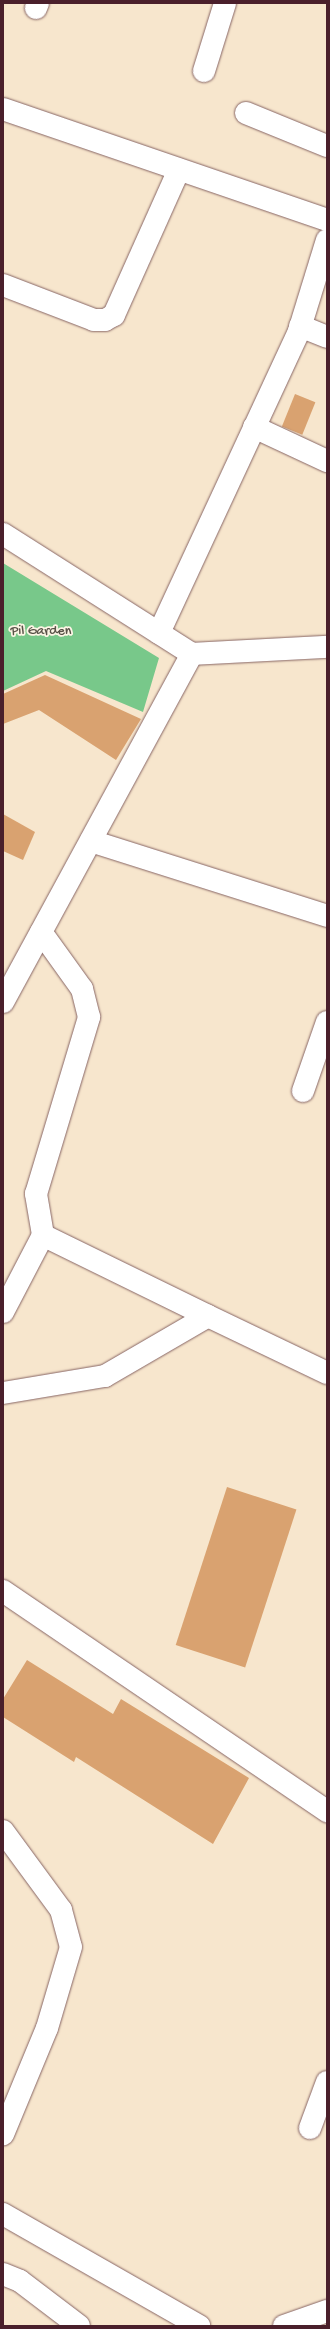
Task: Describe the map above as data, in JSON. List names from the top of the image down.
{
  "parks": ["Pil Garden"]
}
